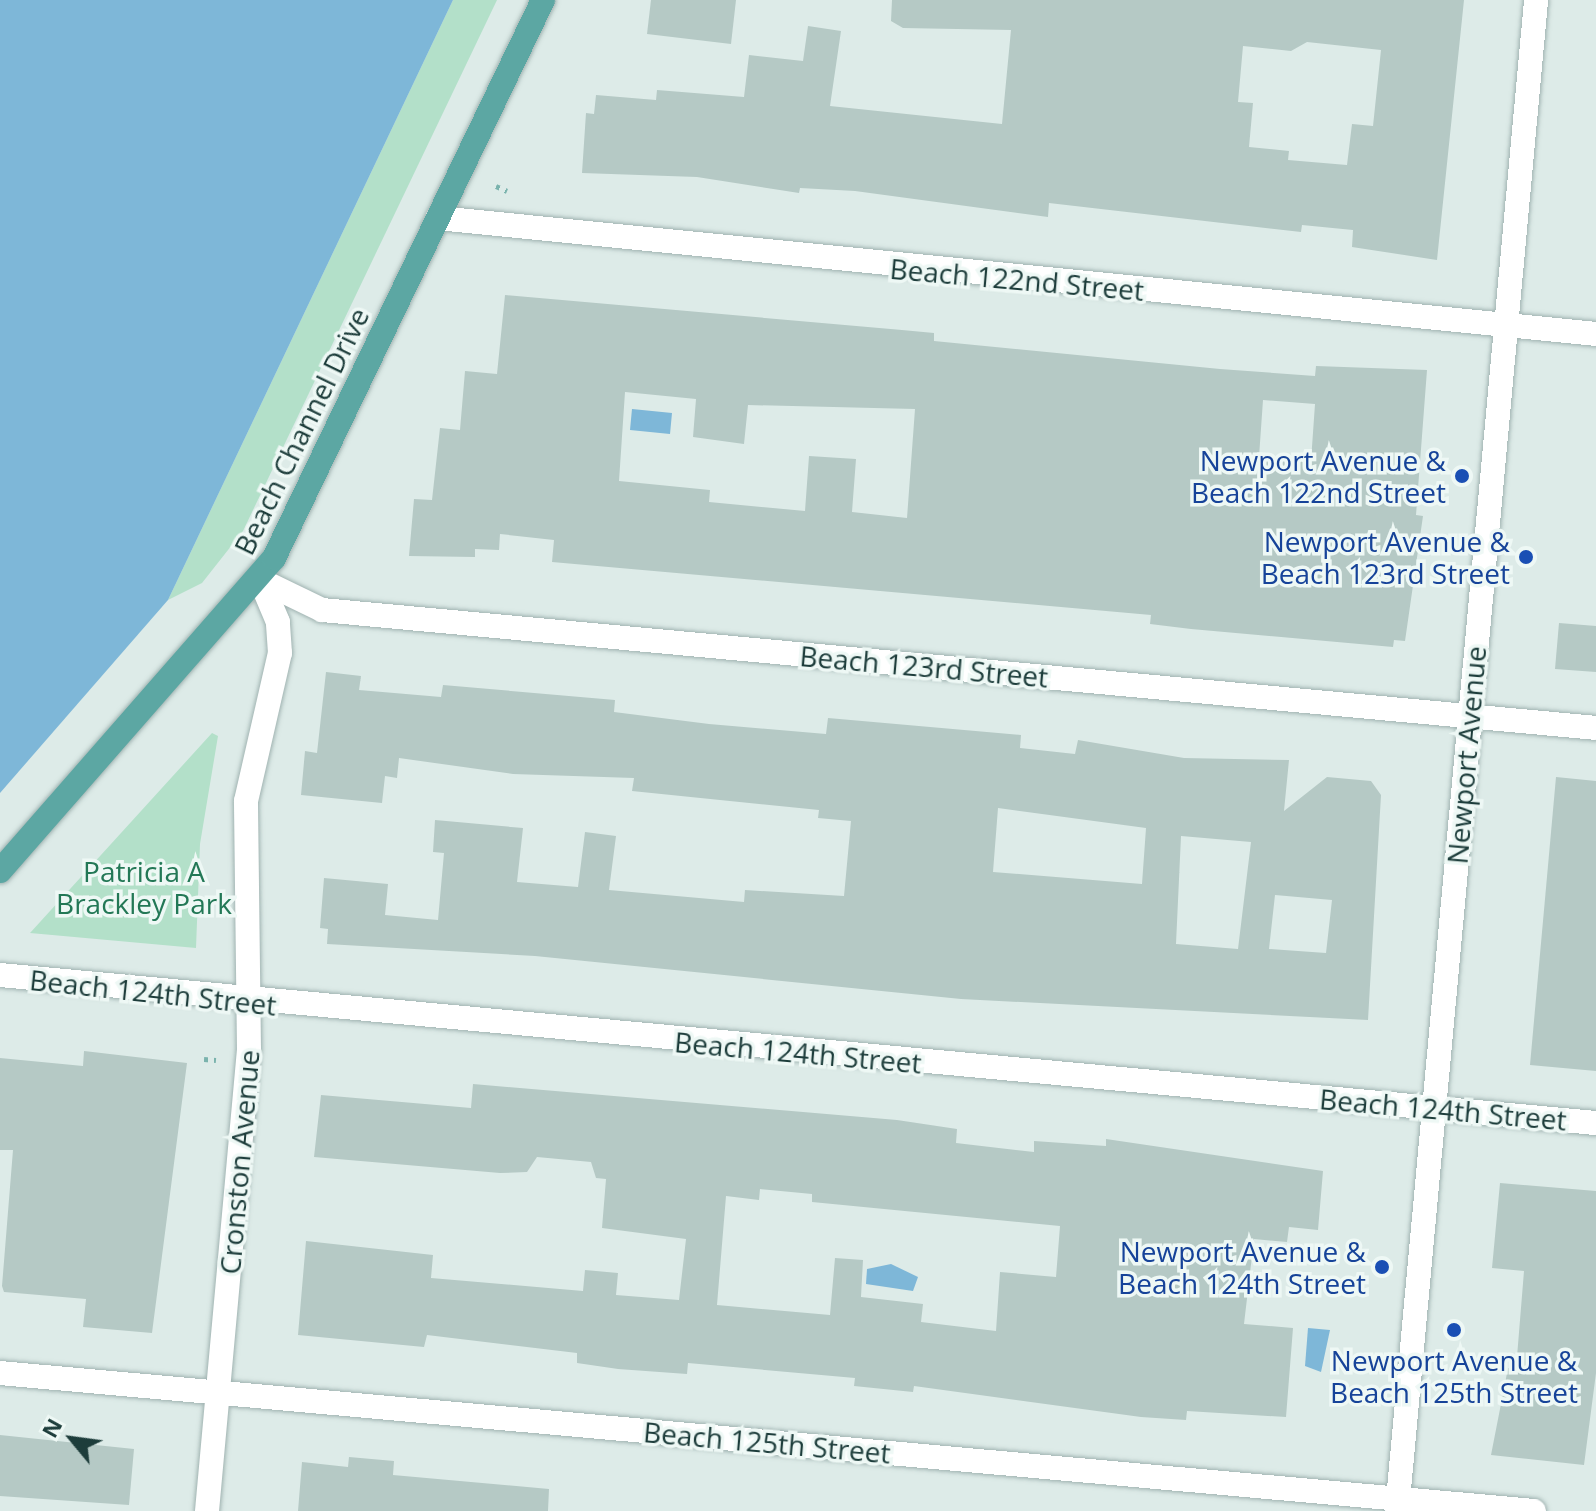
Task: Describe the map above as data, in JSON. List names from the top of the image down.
{
  "streets": {
    "main road": ["Beach Channel Drive"],
    "street": [
      "Beach 122nd Street",
      "Beach 123rd Street",
      "Newport Avenue",
      "Beach 124th Street",
      "Cronston Avenue",
      "Beach 125th Street"
    ]
  },
  "crossings": [
    ["Beach 122nd Street", "Beach Channel Drive"],
    ["Beach 122nd Street", "Newport Avenue"],
    ["Beach Channel Drive", "Beach 123rd Street"],
    ["Beach Channel Drive", "Cronston Avenue"],
    ["Beach 123rd Street", "Newport Avenue"],
    ["Beach 123rd Street", "Cronston Avenue"],
    ["Newport Avenue", "Beach 124th Street"],
    ["Newport Avenue", "Beach 125th Street"],
    ["Beach 124th Street", "Cronston Avenue"],
    ["Cronston Avenue", "Beach 125th Street"]
  ],
  "parks": ["Patricia A Brackley Park"],
  "places": [
    "Newport Avenue & Beach 122nd Street",
    "Newport Avenue & Beach 123rd Street",
    "Newport Avenue & Beach 124th Street",
    "Newport Avenue & Beach 125th Street"
  ],
  "north": "top left"
}
